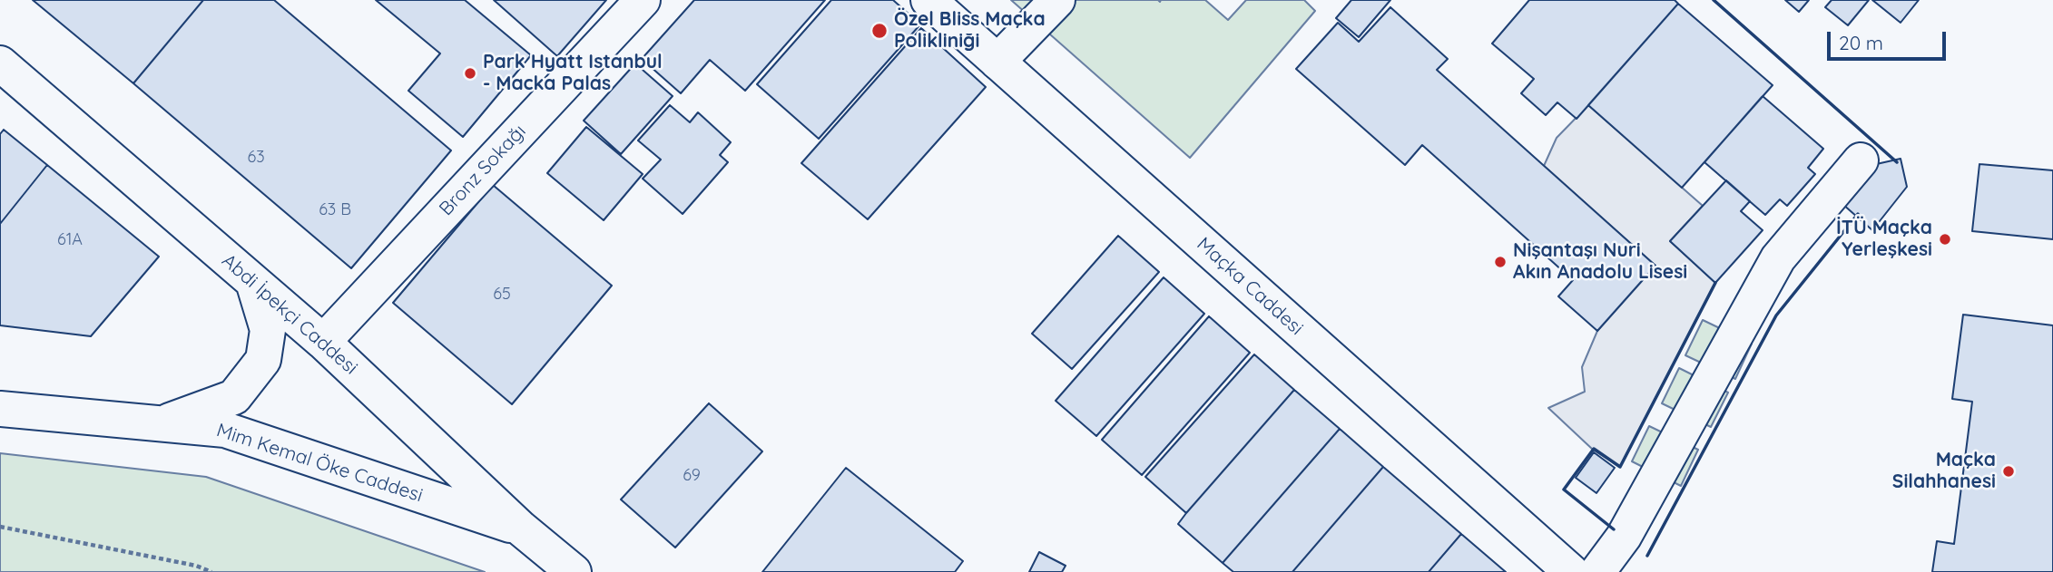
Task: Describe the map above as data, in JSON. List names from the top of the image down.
{
  "streets": {
    "street": [
      "Bronz Sokağı",
      "Maçka Caddesi",
      "Abdi İpekçi Caddesi",
      "Mim Kemal Öke Caddesi"
    ]
  },
  "crossings": [
    ["Bronz Sokağı", "Abdi İpekçi Caddesi"],
    ["Abdi İpekçi Caddesi", "Mim Kemal Öke Caddesi"]
  ],
  "places": [
    "Özel Bliss Maçka Polikliniği",
    "Park Hyatt Istanbul - Macka Palas",
    "İTÜ Maçka Yerleşkesi",
    "Nişantaşı Nuri Akın Anadolu Lisesi",
    "Maçka Silahhanesi"
  ],
  "house_numbers": [
    "63",
    "63 B",
    "61A",
    "65",
    "69"
  ],
  "scale_bar": "20 m"
}
